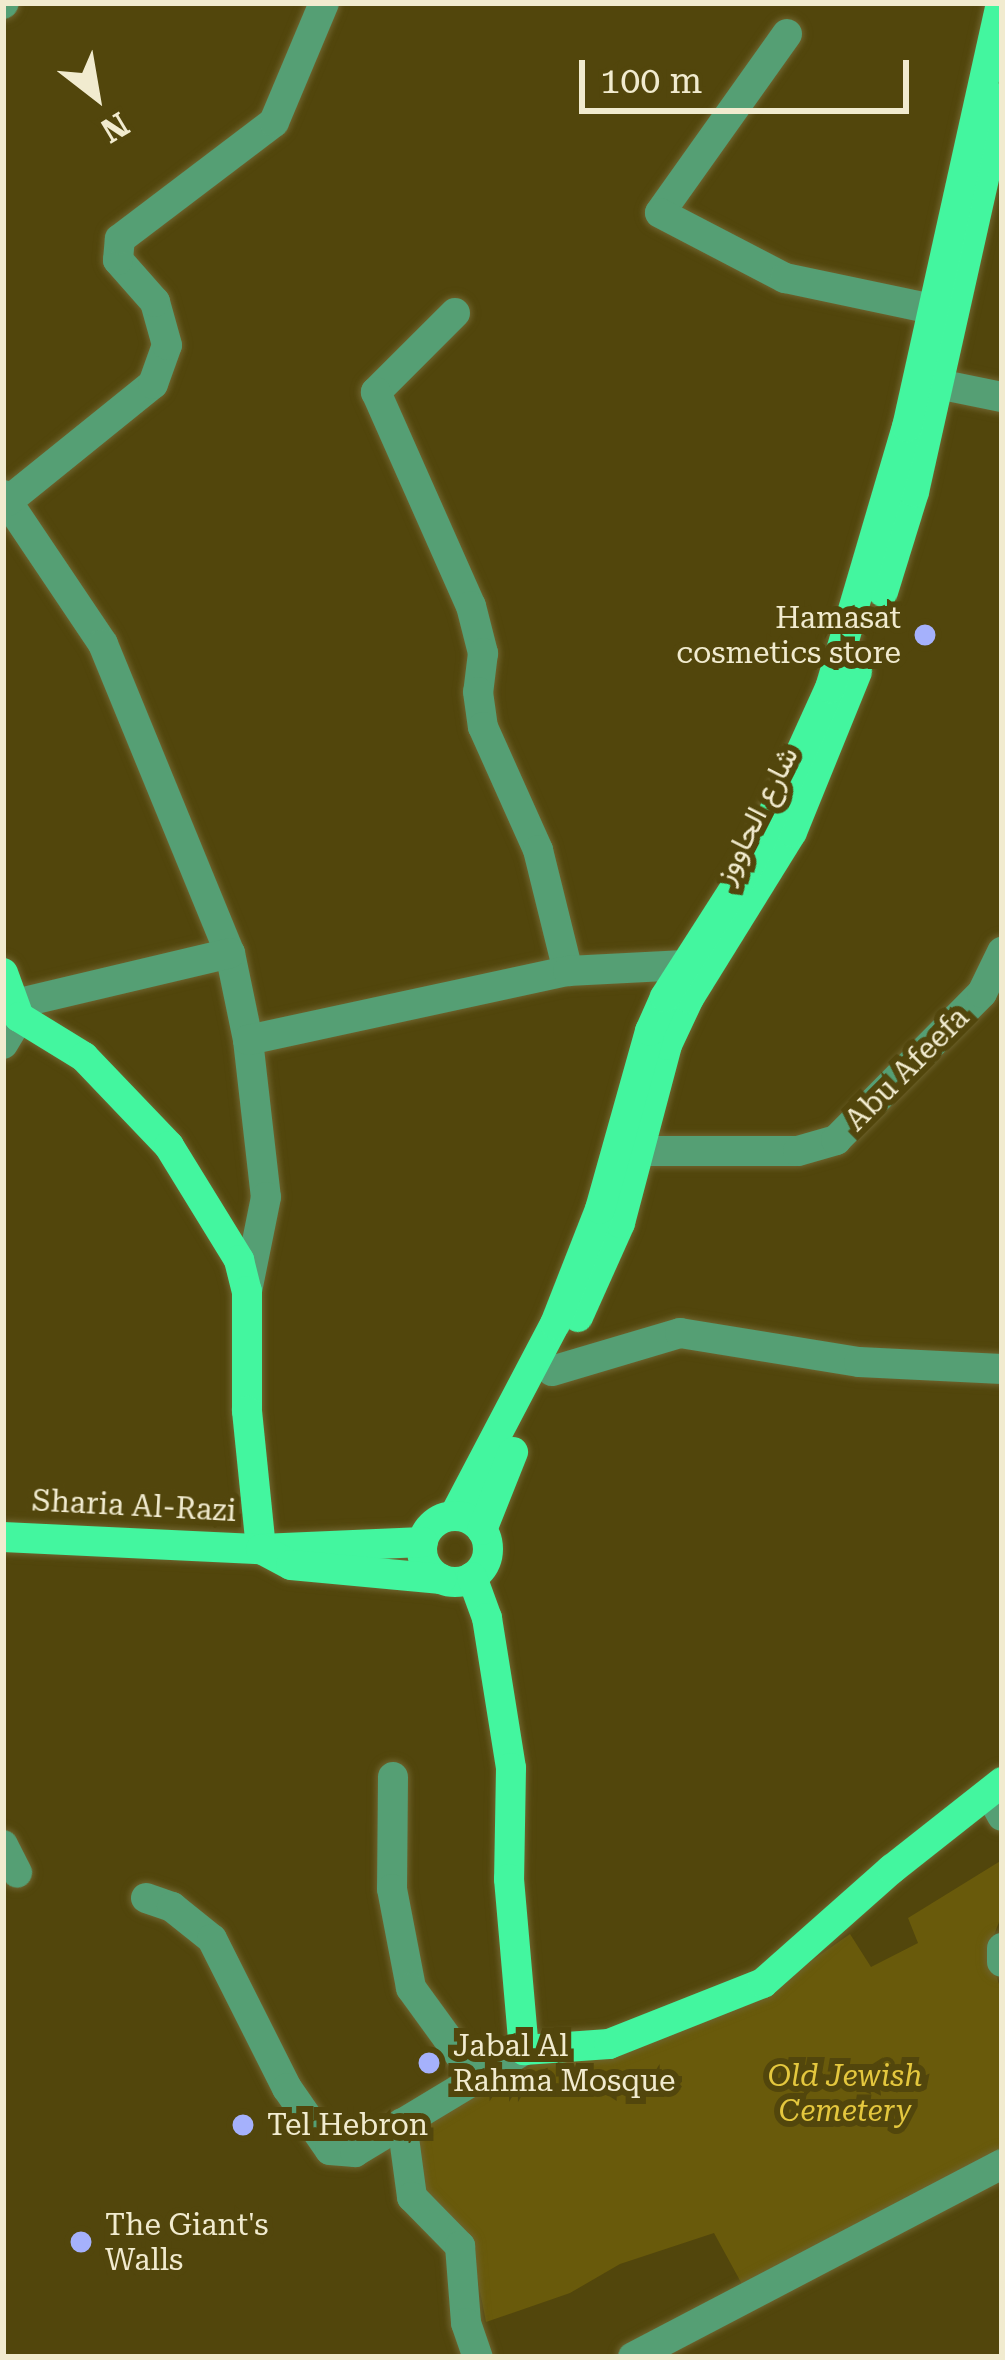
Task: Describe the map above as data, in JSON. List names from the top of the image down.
{
  "streets": {
    "main road": ["شارع الحاووز", "Sharia Al-Razi"],
    "street": ["Abu Afeefa"]
  },
  "crossings": [
    ["شارع الحاووز", "Abu Afeefa"],
    ["شارع الحاووز", "Sharia Al-Razi"]
  ],
  "parks": ["Old Jewish Cemetery"],
  "places": [
    "Hamasat cosmetics store",
    "Jabal Al Rahma Mosque",
    "Tel Hebron",
    "The Giant's Walls"
  ],
  "scale_bar": "100 m",
  "north": "bottom right"
}
